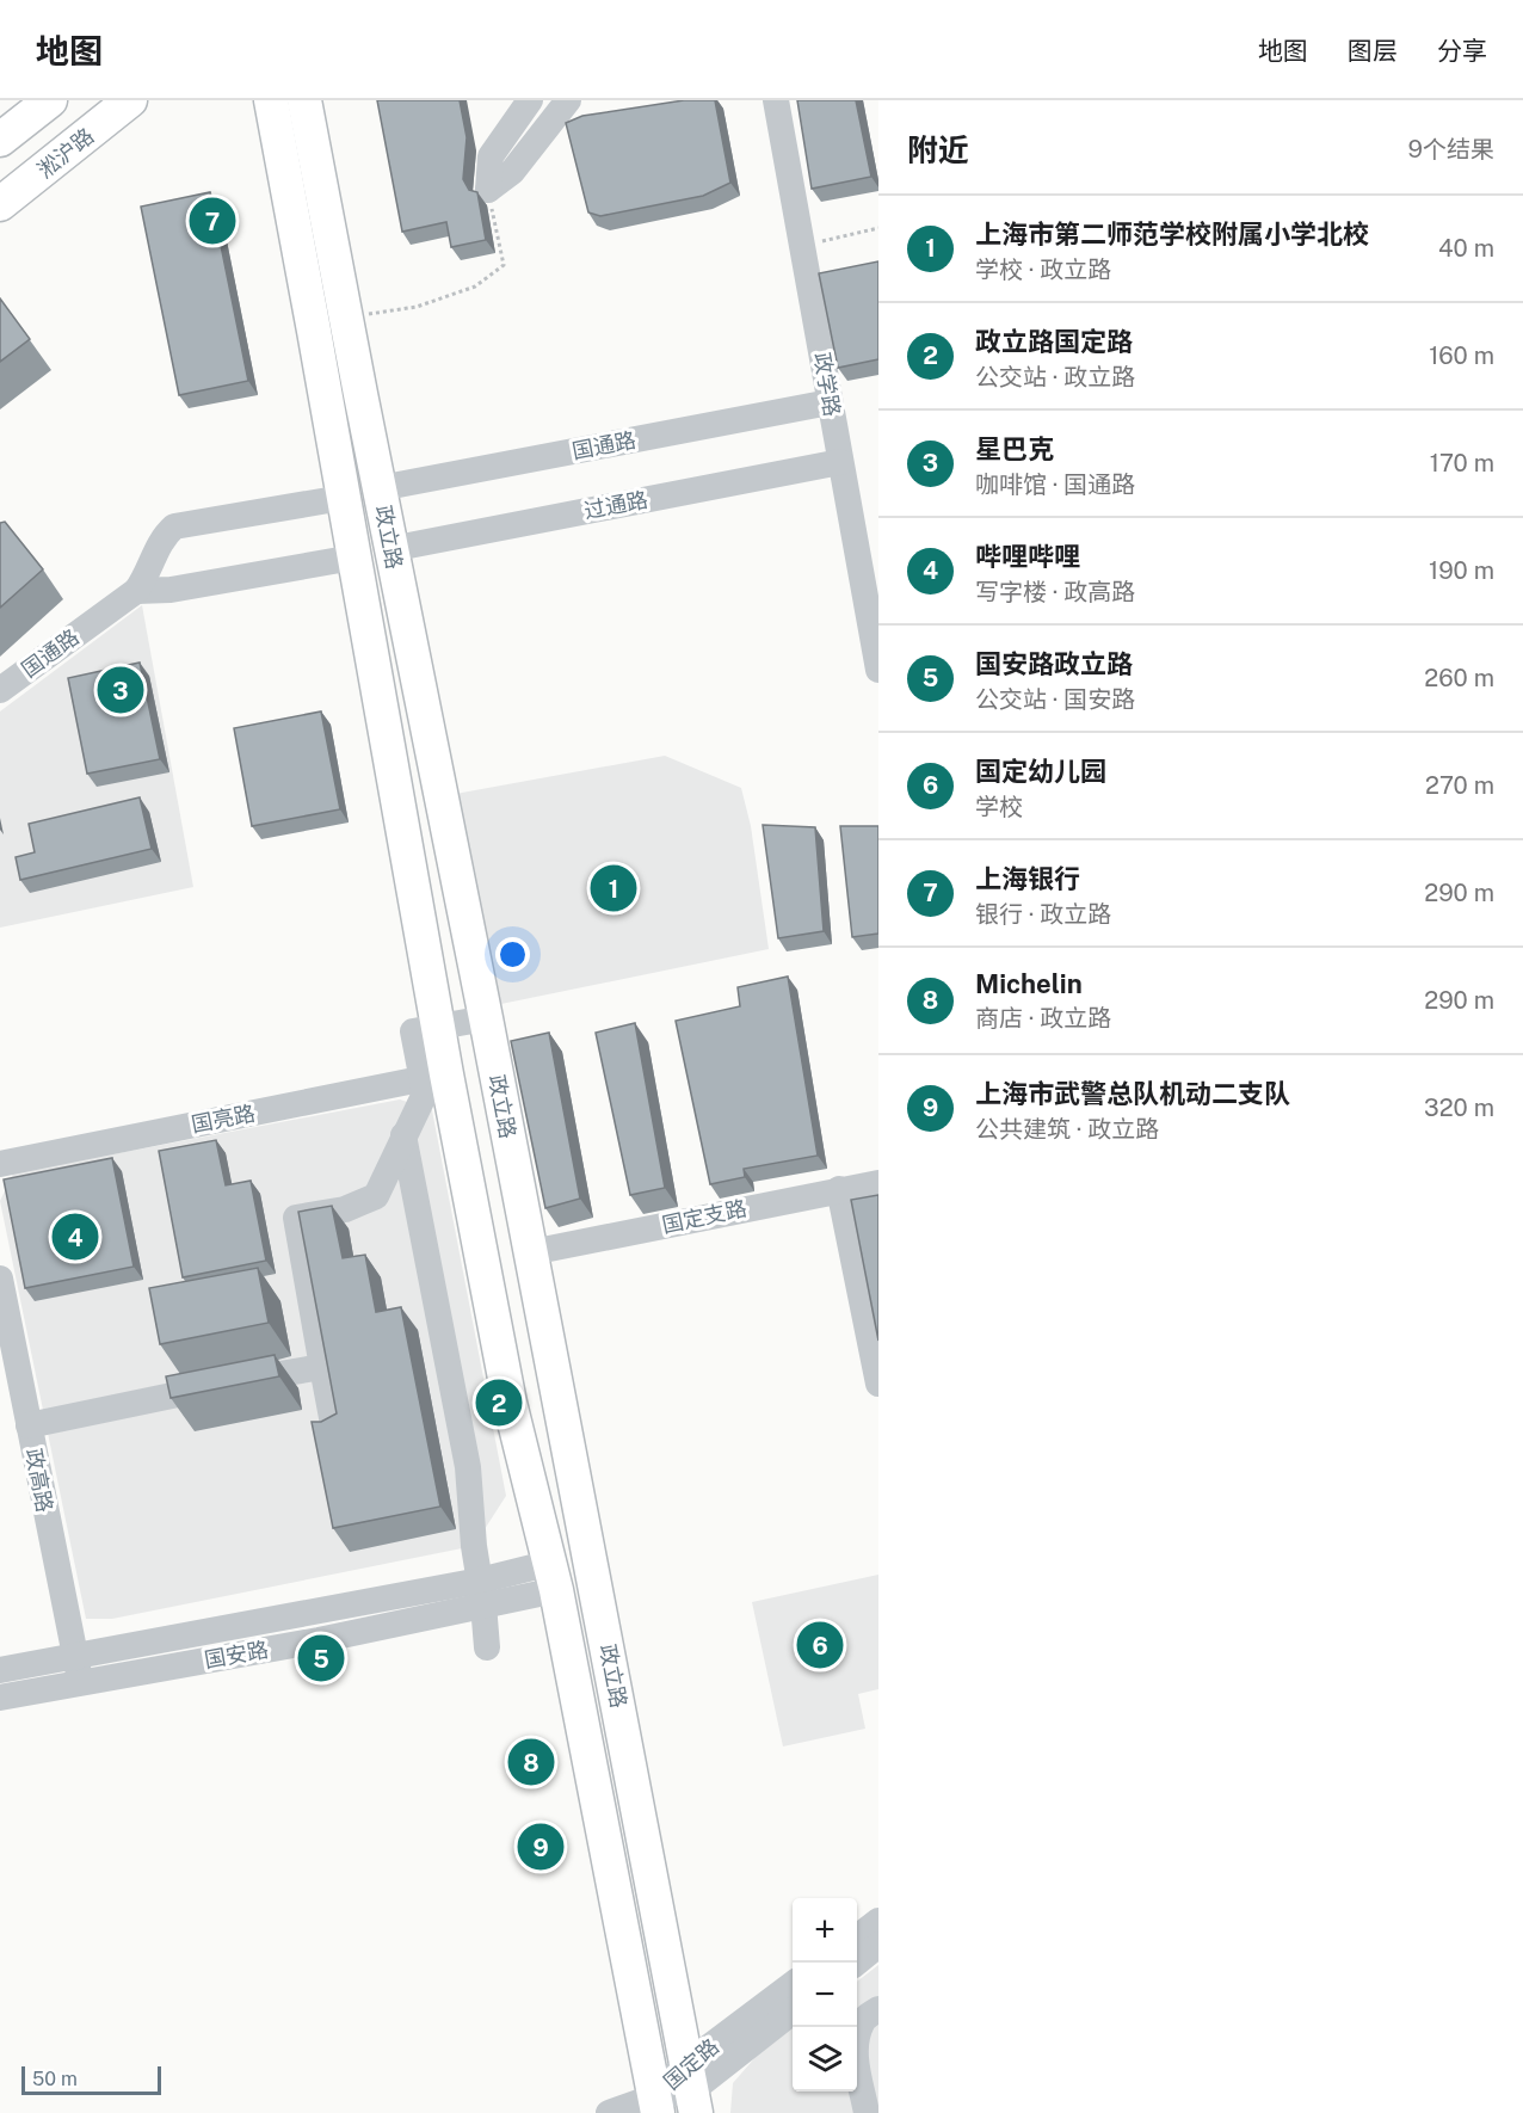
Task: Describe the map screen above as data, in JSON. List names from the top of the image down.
{
  "streets": {
    "main road": ["淞沪路", "政立路"],
    "street": [
      "政学路",
      "国通路",
      "过通路",
      "国亮路",
      "国定支路",
      "政高路",
      "国安路",
      "国定路"
    ]
  },
  "crossings": [
    ["政学路", "国通路"],
    ["政学路", "过通路"],
    ["国通路", "政立路"],
    ["过通路", "政立路"],
    ["政立路", "国亮路"],
    ["政立路", "国定支路"],
    ["政立路", "国安路"],
    ["政立路", "国定路"],
    ["政高路", "国安路"]
  ],
  "scale_bar": "50 m",
  "page": {
    "header": "地图",
    "nav": ["地图", "图层", "分享"],
    "heading": ["附近", "9个结果"],
    "list": [
      {
        "mark": "1",
        "name": "上海市第二师范学校附属小学北校",
        "note": "学校 · 政立路",
        "value": "40 m"
      },
      {
        "mark": "2",
        "name": "政立路国定路",
        "note": "公交站 · 政立路",
        "value": "160 m"
      },
      {
        "mark": "3",
        "name": "星巴克",
        "note": "咖啡馆 · 国通路",
        "value": "170 m"
      },
      {
        "mark": "4",
        "name": "哔哩哔哩",
        "note": "写字楼 · 政高路",
        "value": "190 m"
      },
      {
        "mark": "5",
        "name": "国安路政立路",
        "note": "公交站 · 国安路",
        "value": "260 m"
      },
      {
        "mark": "6",
        "name": "国定幼儿园",
        "note": "学校",
        "value": "270 m"
      },
      {
        "mark": "7",
        "name": "上海银行",
        "note": "银行 · 政立路",
        "value": "290 m"
      },
      {
        "mark": "8",
        "name": "Michelin",
        "note": "商店 · 政立路",
        "value": "290 m"
      },
      {
        "mark": "9",
        "name": "上海市武警总队机动二支队",
        "note": "公共建筑 · 政立路",
        "value": "320 m"
      }
    ],
    "pins": [
      "7",
      "3",
      "1",
      "4",
      "2",
      "6",
      "5",
      "8",
      "9"
    ],
    "map_buttons": ["+", "−"],
    "scale": "50 m"
  }
}
